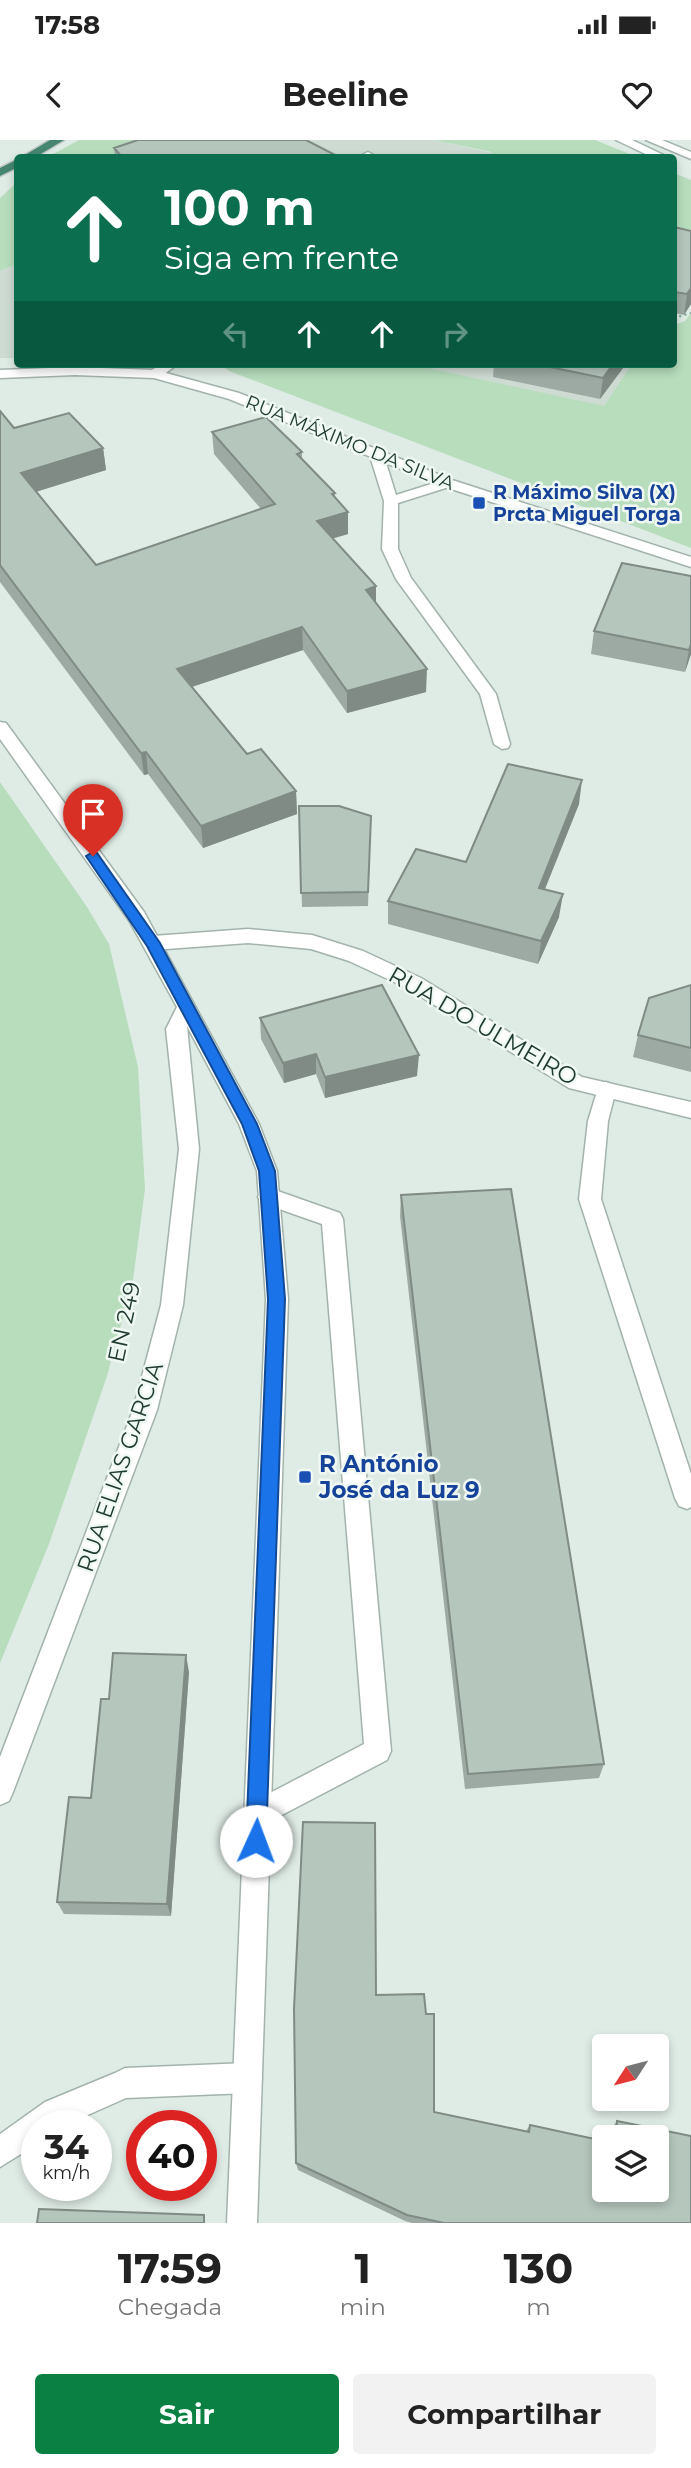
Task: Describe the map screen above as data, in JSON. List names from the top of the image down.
{
  "streets": {
    "street": [
      "RUA MÁXIMO DA SILVA",
      "RUA DO ULMEIRO",
      "EN 249",
      "RUA ELIAS GARCIA"
    ]
  },
  "places": {
    "transit": ["R Máximo Silva (X) Prcta Miguel Torga", "R António José da Luz 9"]
  },
  "north": "bottom left",
  "page": {
    "status": "17:58",
    "header": "Beeline",
    "turn": ["100 m", "Siga em frente"],
    "speed": "34 km/h",
    "limit": "40",
    "eta": [
      "17:59",
      "Chegada",
      "1",
      "min",
      "130",
      "m"
    ],
    "buttons": ["Sair", "Compartilhar"]
  }
}
